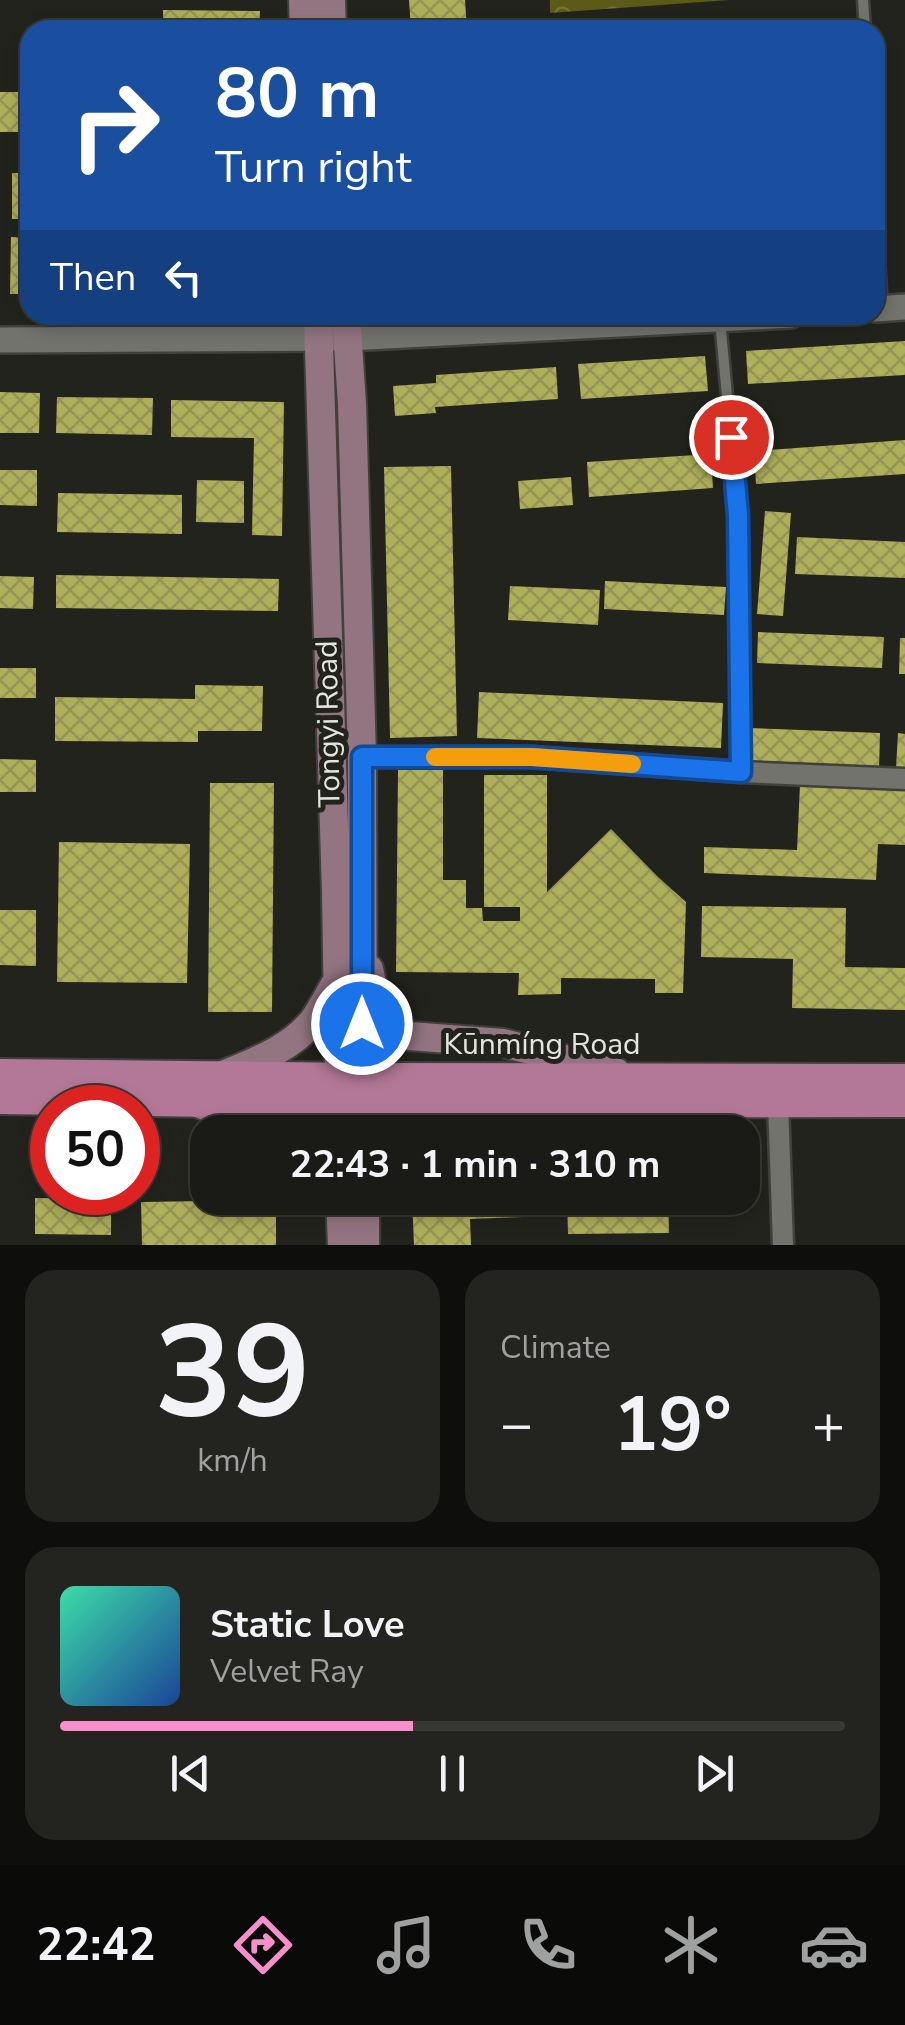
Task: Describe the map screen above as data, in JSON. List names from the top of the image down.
{
  "streets": {
    "main road": ["Tongyi Road", "Kūnmíng Road"]
  },
  "crossings": [
    ["Tongyi Road", "Kūnmíng Road"]
  ],
  "page": {
    "turn": ["80 m", "Turn right"],
    "then": "Then",
    "limit": "50",
    "trip": "22:43 · 1 min · 310 m",
    "tile": [
      ["39", "km/h"],
      "Climate"
    ],
    "heat": ["−", "19°", "+"],
    "song": ["Static Love", "Velvet Ray"],
    "tabs": "22:42"
  }
}
